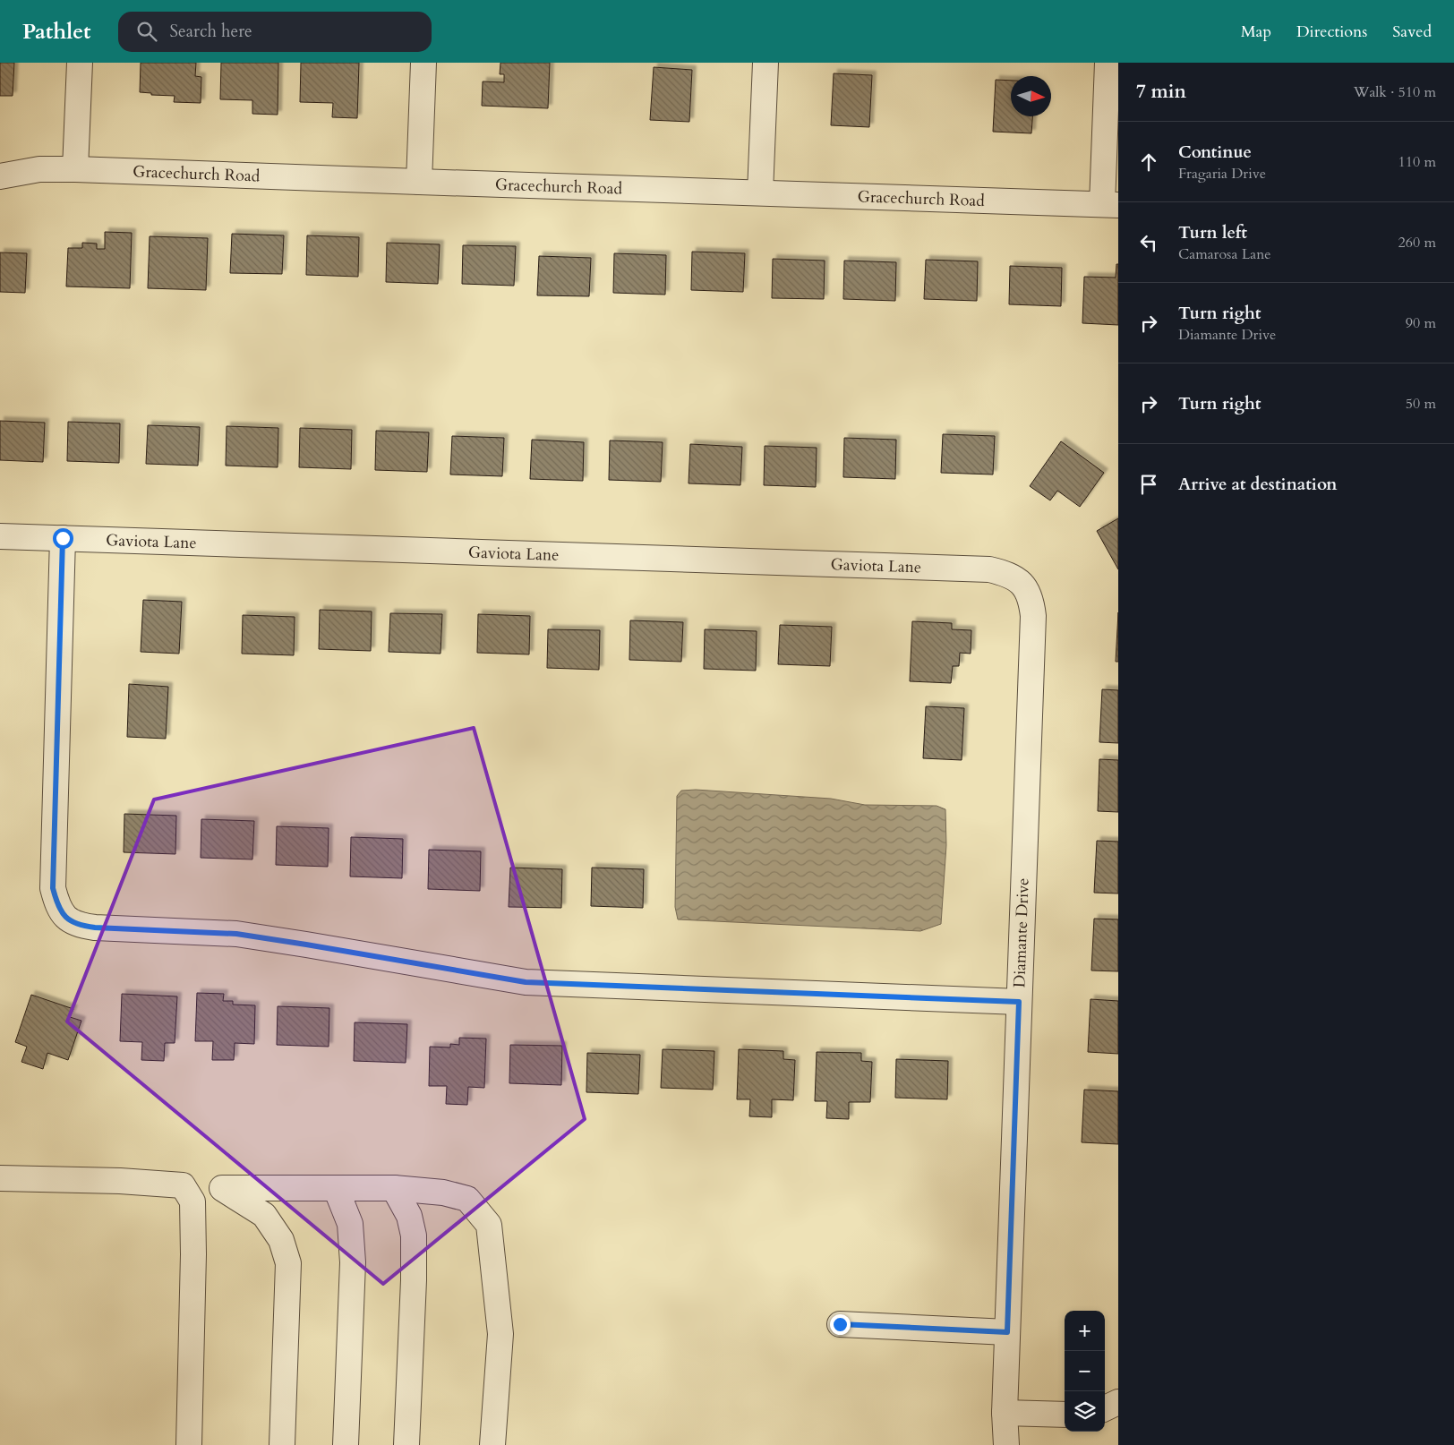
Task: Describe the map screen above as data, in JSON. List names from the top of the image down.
{
  "streets": {
    "street": ["Gracechurch Road", "Gaviota Lane", "Diamante Drive"]
  },
  "crossings": [
    ["Gaviota Lane", "Diamante Drive"]
  ],
  "north": "right",
  "page": {
    "header": "Pathlet",
    "search": "Search here",
    "nav": ["Map", "Directions", "Saved"],
    "heading": ["7 min", "Walk · 510 m"],
    "list": [
      ["Continue", "Fragaria Drive", "110 m"],
      ["Turn left", "Camarosa Lane", "260 m"],
      ["Turn right", "Diamante Drive", "90 m"],
      ["Turn right", "50 m"],
      "Arrive at destination"
    ],
    "map_buttons": ["+", "−"]
  }
}
